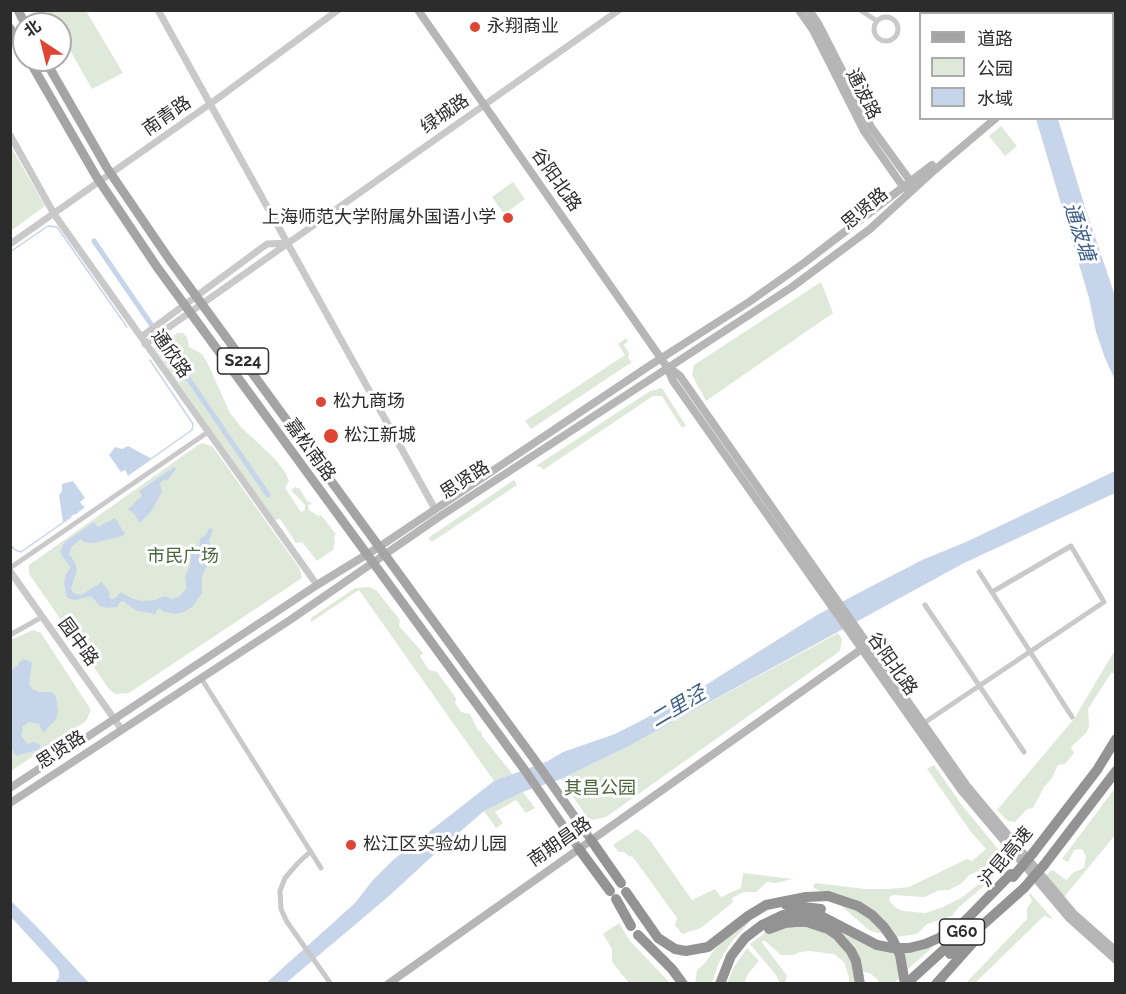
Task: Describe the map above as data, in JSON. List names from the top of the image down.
{
  "streets": {
    "highway": ["沪昆高速", "G60"],
    "main road": [
      "通波路",
      "谷阳北路",
      "思贤路",
      "S224",
      "嘉松南路",
      "南期昌路"
    ],
    "street": [
      "绿城路",
      "南青路",
      "通欣路",
      "园中路"
    ]
  },
  "crossings": [
    ["通波路", "思贤路"],
    ["绿城路", "谷阳北路"],
    ["绿城路", "通欣路"],
    ["绿城路", "嘉松南路"],
    ["南青路", "通欣路"],
    ["南青路", "嘉松南路"],
    ["谷阳北路", "思贤路"],
    ["谷阳北路", "南期昌路"],
    ["思贤路", "通欣路"],
    ["思贤路", "嘉松南路"],
    ["思贤路", "园中路"],
    ["嘉松南路", "南期昌路"]
  ],
  "water": ["通波塘", "二里泾"],
  "parks": ["市民广场", "其昌公园"],
  "places": [
    "永翔商业",
    "上海师范大学附属外国语小学",
    "松九商场",
    "松江新城",
    "松江区实验幼儿园"
  ],
  "legend": ["道路", "公园", "水域"],
  "north": "top left"
}
